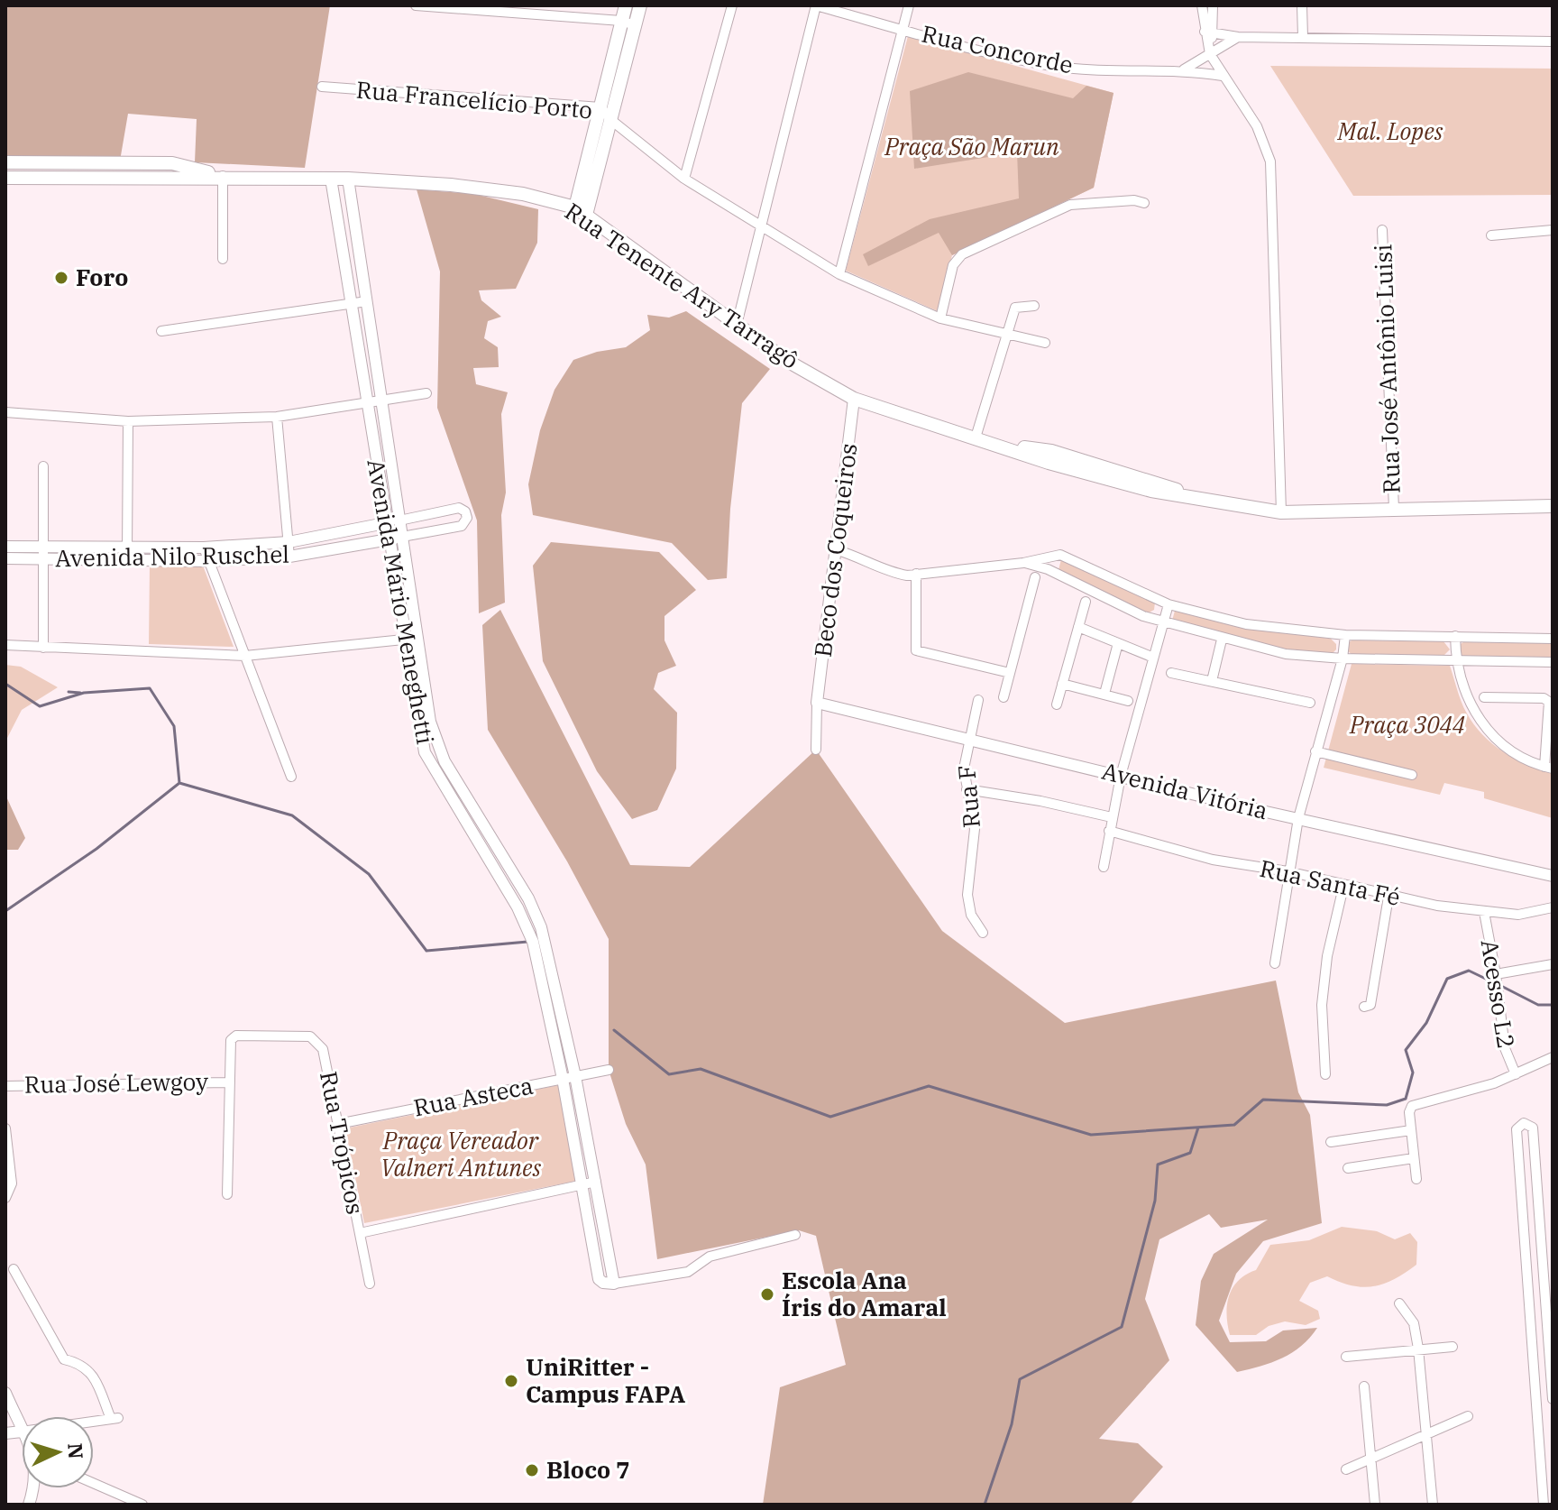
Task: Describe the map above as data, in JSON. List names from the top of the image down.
{
  "streets": {
    "main road": ["Rua Tenente Ary Tarragô"],
    "street": [
      "Rua Concorde",
      "Rua Francelício Porto",
      "Rua José Antônio Luisi",
      "Beco dos Coqueiros",
      "Avenida Nilo Ruschel",
      "Avenida Mário Meneghetti",
      "Avenida Vitória",
      "Rua F",
      "Rua Santa Fé",
      "Acesso L2",
      "Rua José Lewgoy",
      "Rua Asteca",
      "Rua Trópicos"
    ]
  },
  "crossings": [
    ["Rua Tenente Ary Tarragô", "Rua José Antônio Luisi"],
    ["Rua Tenente Ary Tarragô", "Beco dos Coqueiros"],
    ["Rua Tenente Ary Tarragô", "Avenida Mário Meneghetti"],
    ["Beco dos Coqueiros", "Avenida Vitória"],
    ["Avenida Nilo Ruschel", "Avenida Mário Meneghetti"],
    ["Avenida Mário Meneghetti", "Rua Asteca"],
    ["Avenida Vitória", "Rua F"],
    ["Rua Santa Fé", "Acesso L2"],
    ["Rua José Lewgoy", "Rua Trópicos"],
    ["Rua Asteca", "Rua Trópicos"]
  ],
  "parks": [
    "Mal. Lopes",
    "Praça São Marun",
    "Praça 3044",
    "Praça Vereador Valneri Antunes"
  ],
  "places": [
    "Foro",
    "Escola Ana Íris do Amaral",
    "UniRitter - Campus FAPA",
    "Bloco 7"
  ],
  "north": "right"
}
